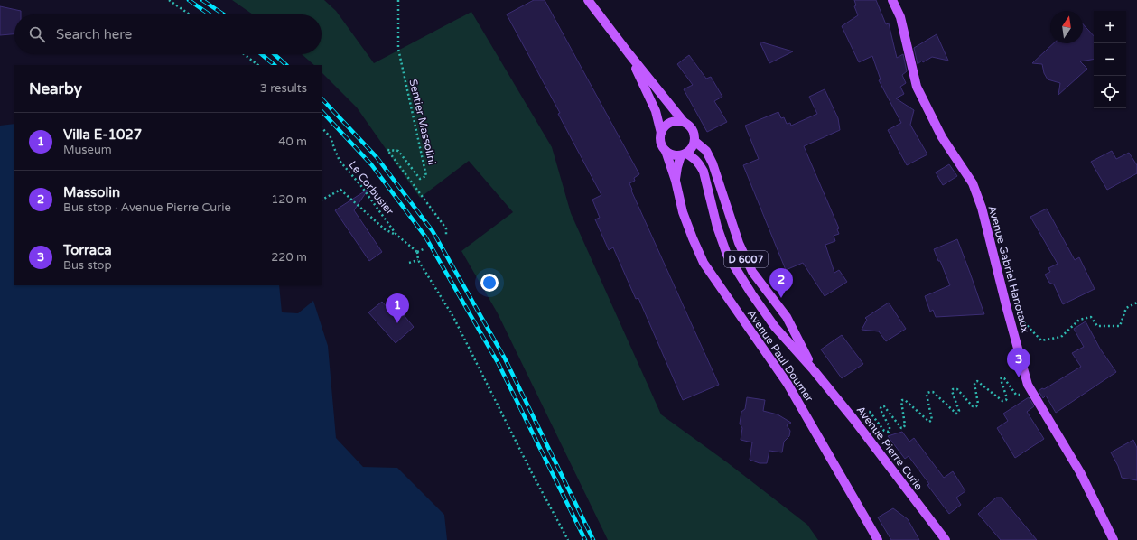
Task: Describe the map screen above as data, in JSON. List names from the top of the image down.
{
  "streets": {
    "main road": [
      "D 6007",
      "Avenue Gabriel Hanotaux",
      "Avenue Paul Doumer",
      "Avenue Pierre Curie"
    ],
    "path": ["Sentier Massolini", "Le Corbusier"]
  },
  "crossings": [
    ["Avenue Paul Doumer", "Avenue Pierre Curie"]
  ],
  "north": "top",
  "page": {
    "map_buttons": ["+", "−"],
    "search": "Search here",
    "heading": ["Nearby", "3 results"],
    "list": [
      {
        "mark": "1",
        "name": "Villa E-1027",
        "note": "Museum",
        "value": "40 m"
      },
      {
        "mark": "2",
        "name": "Massolin",
        "note": "Bus stop · Avenue Pierre Curie",
        "value": "120 m"
      },
      {
        "mark": "3",
        "name": "Torraca",
        "note": "Bus stop",
        "value": "220 m"
      }
    ],
    "pins": ["2", "1", "3"]
  }
}
